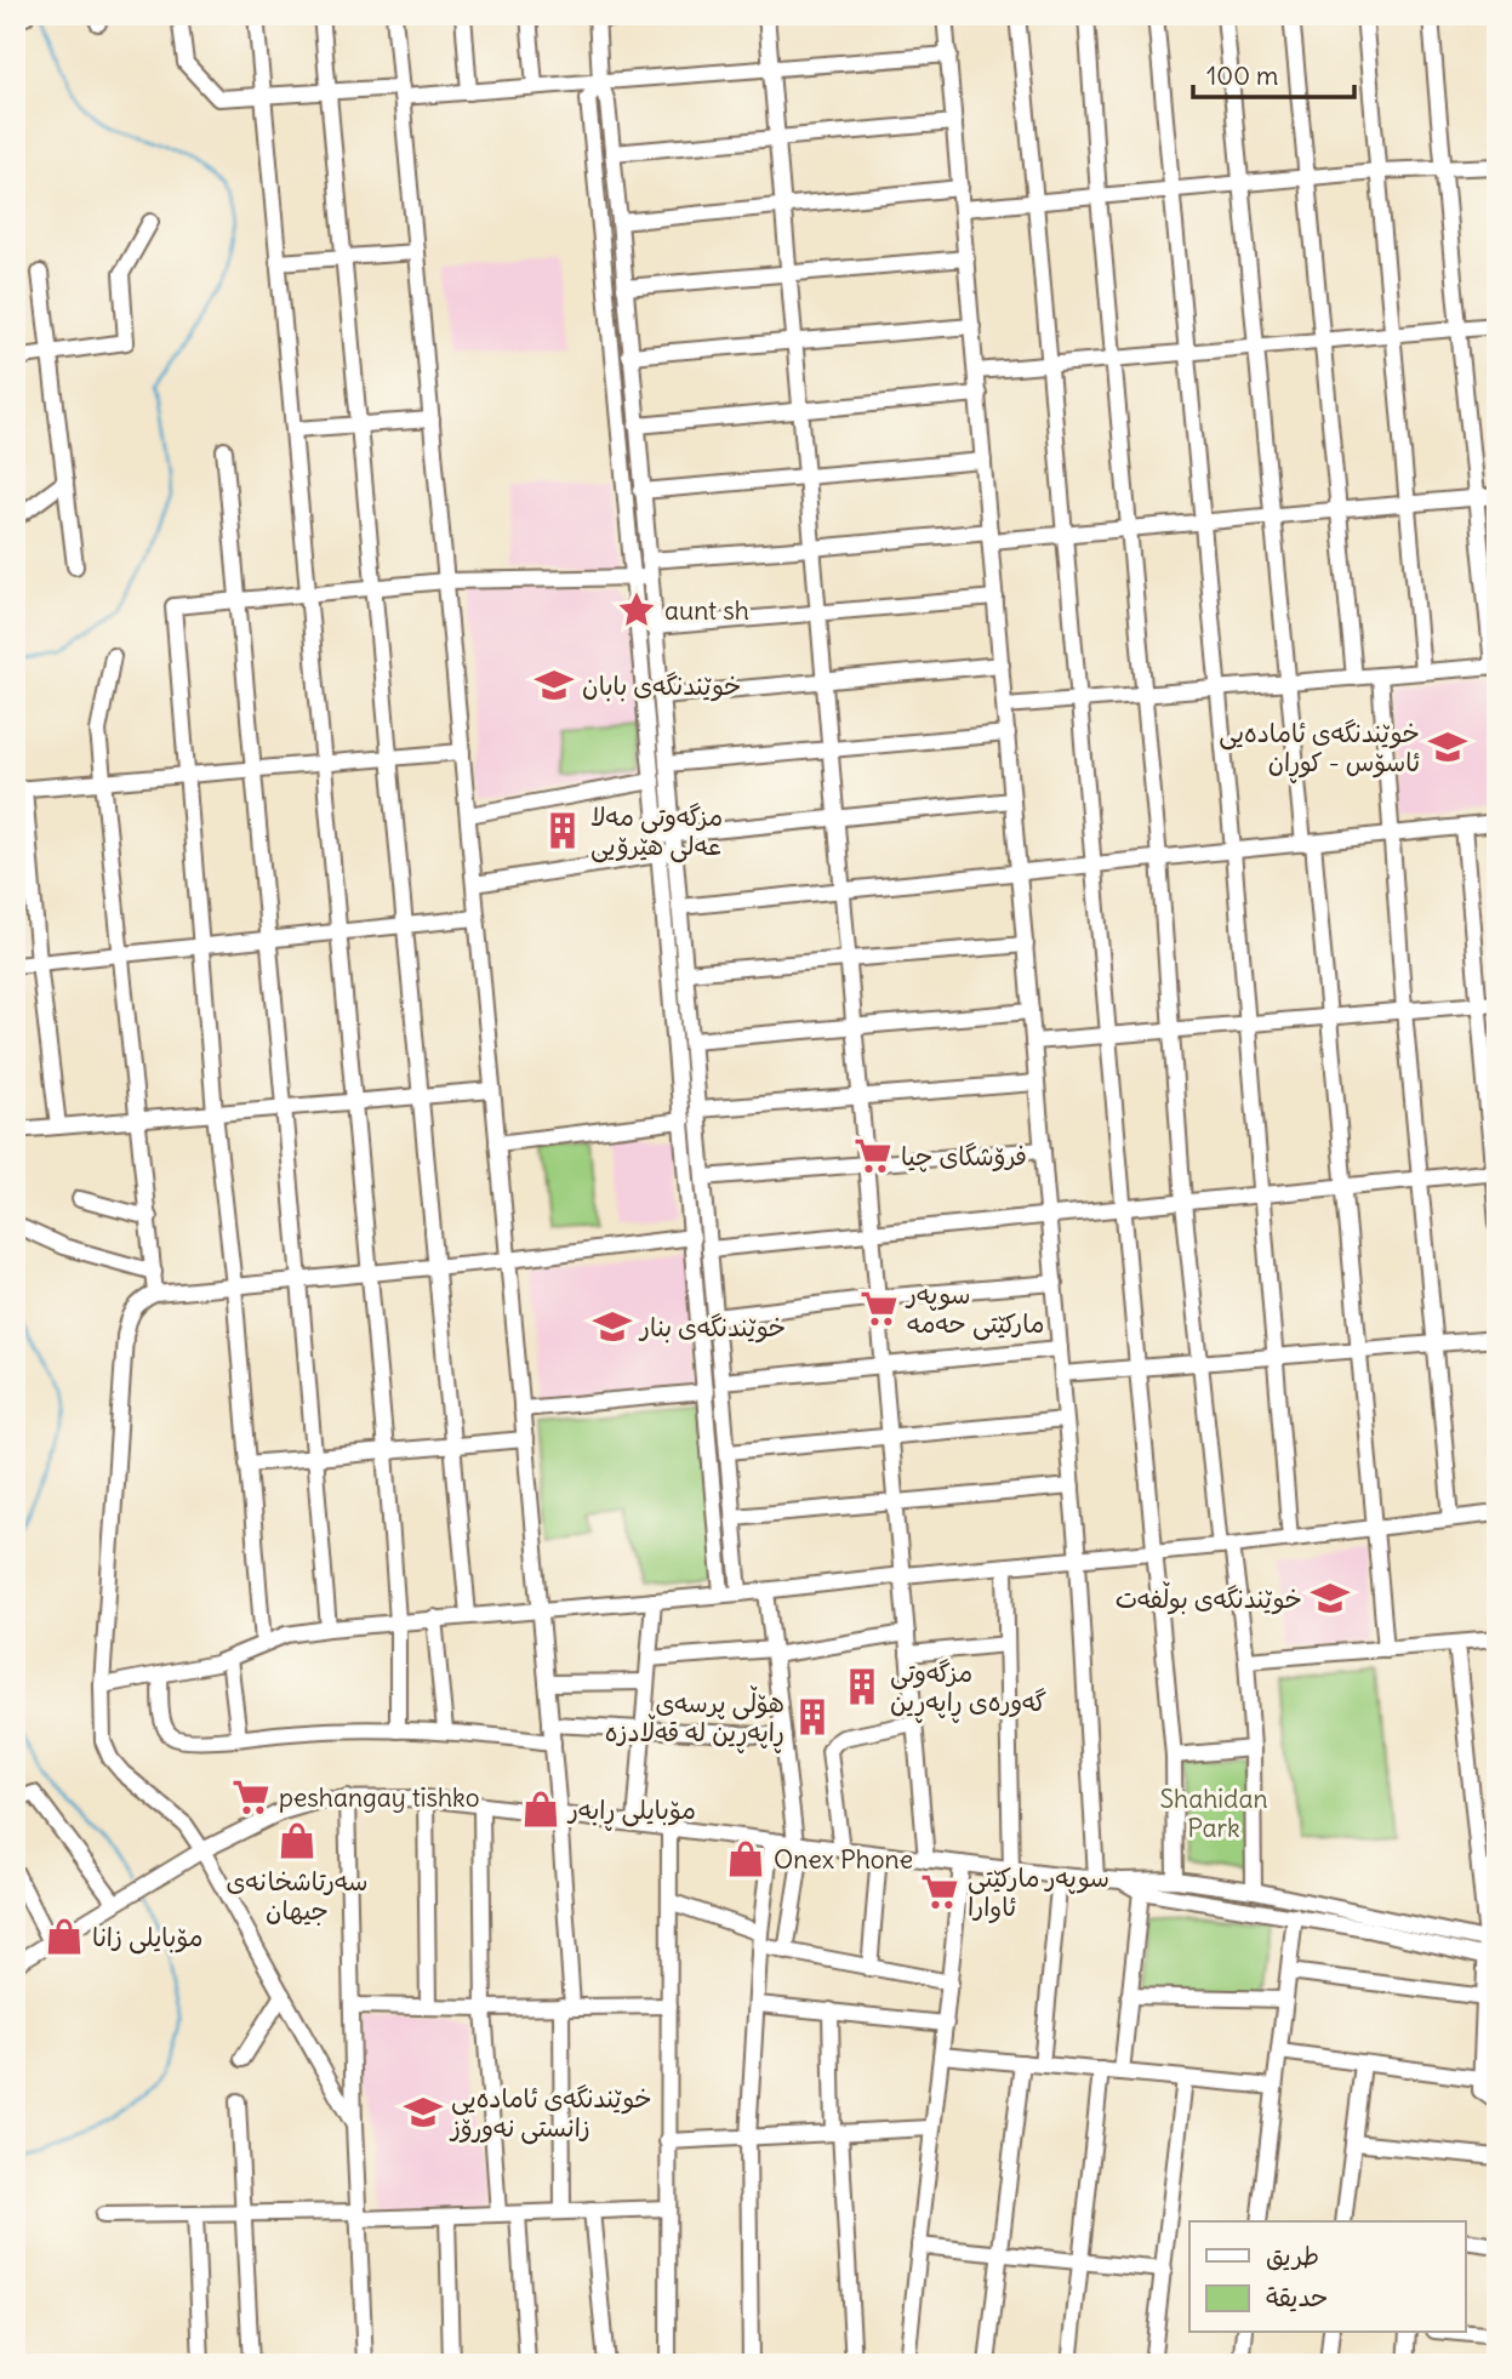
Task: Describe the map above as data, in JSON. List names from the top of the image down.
{
  "parks": ["Shahidan Park"],
  "places": {
    "place": ["aunt sh"],
    "school or university": [
      "خوێندنگەی بابان",
      "خوێندنگەی ئامادەیی ئاسۆس - کوڕان",
      "خوێندنگەی بنار",
      "خوێندنگەی بوڵفەت",
      "خوێندنگەی ئامادەیی زانستی نەورۆز"
    ],
    "building": ["مزگەوتی مەلا عەلی هێرۆیی", "مزگەوتی گەورەی ڕاپەڕین", "هۆڵی پرسەی ڕاپەڕین لە قەڵادزە"],
    "supermarket": [
      "فرۆشگای چیا",
      "سوپەر مارکێتی حەمە",
      "peshangay tishko",
      "سوپەر مارکێتی ئاوارا"
    ],
    "shop": [
      "مۆبایلی ڕابەر",
      "سەرتاشخانەی جیهان",
      "Onex Phone",
      "مۆبایلی زانا"
    ]
  },
  "legend": ["طريق", "حديقة"],
  "scale_bar": "100 m"
}
